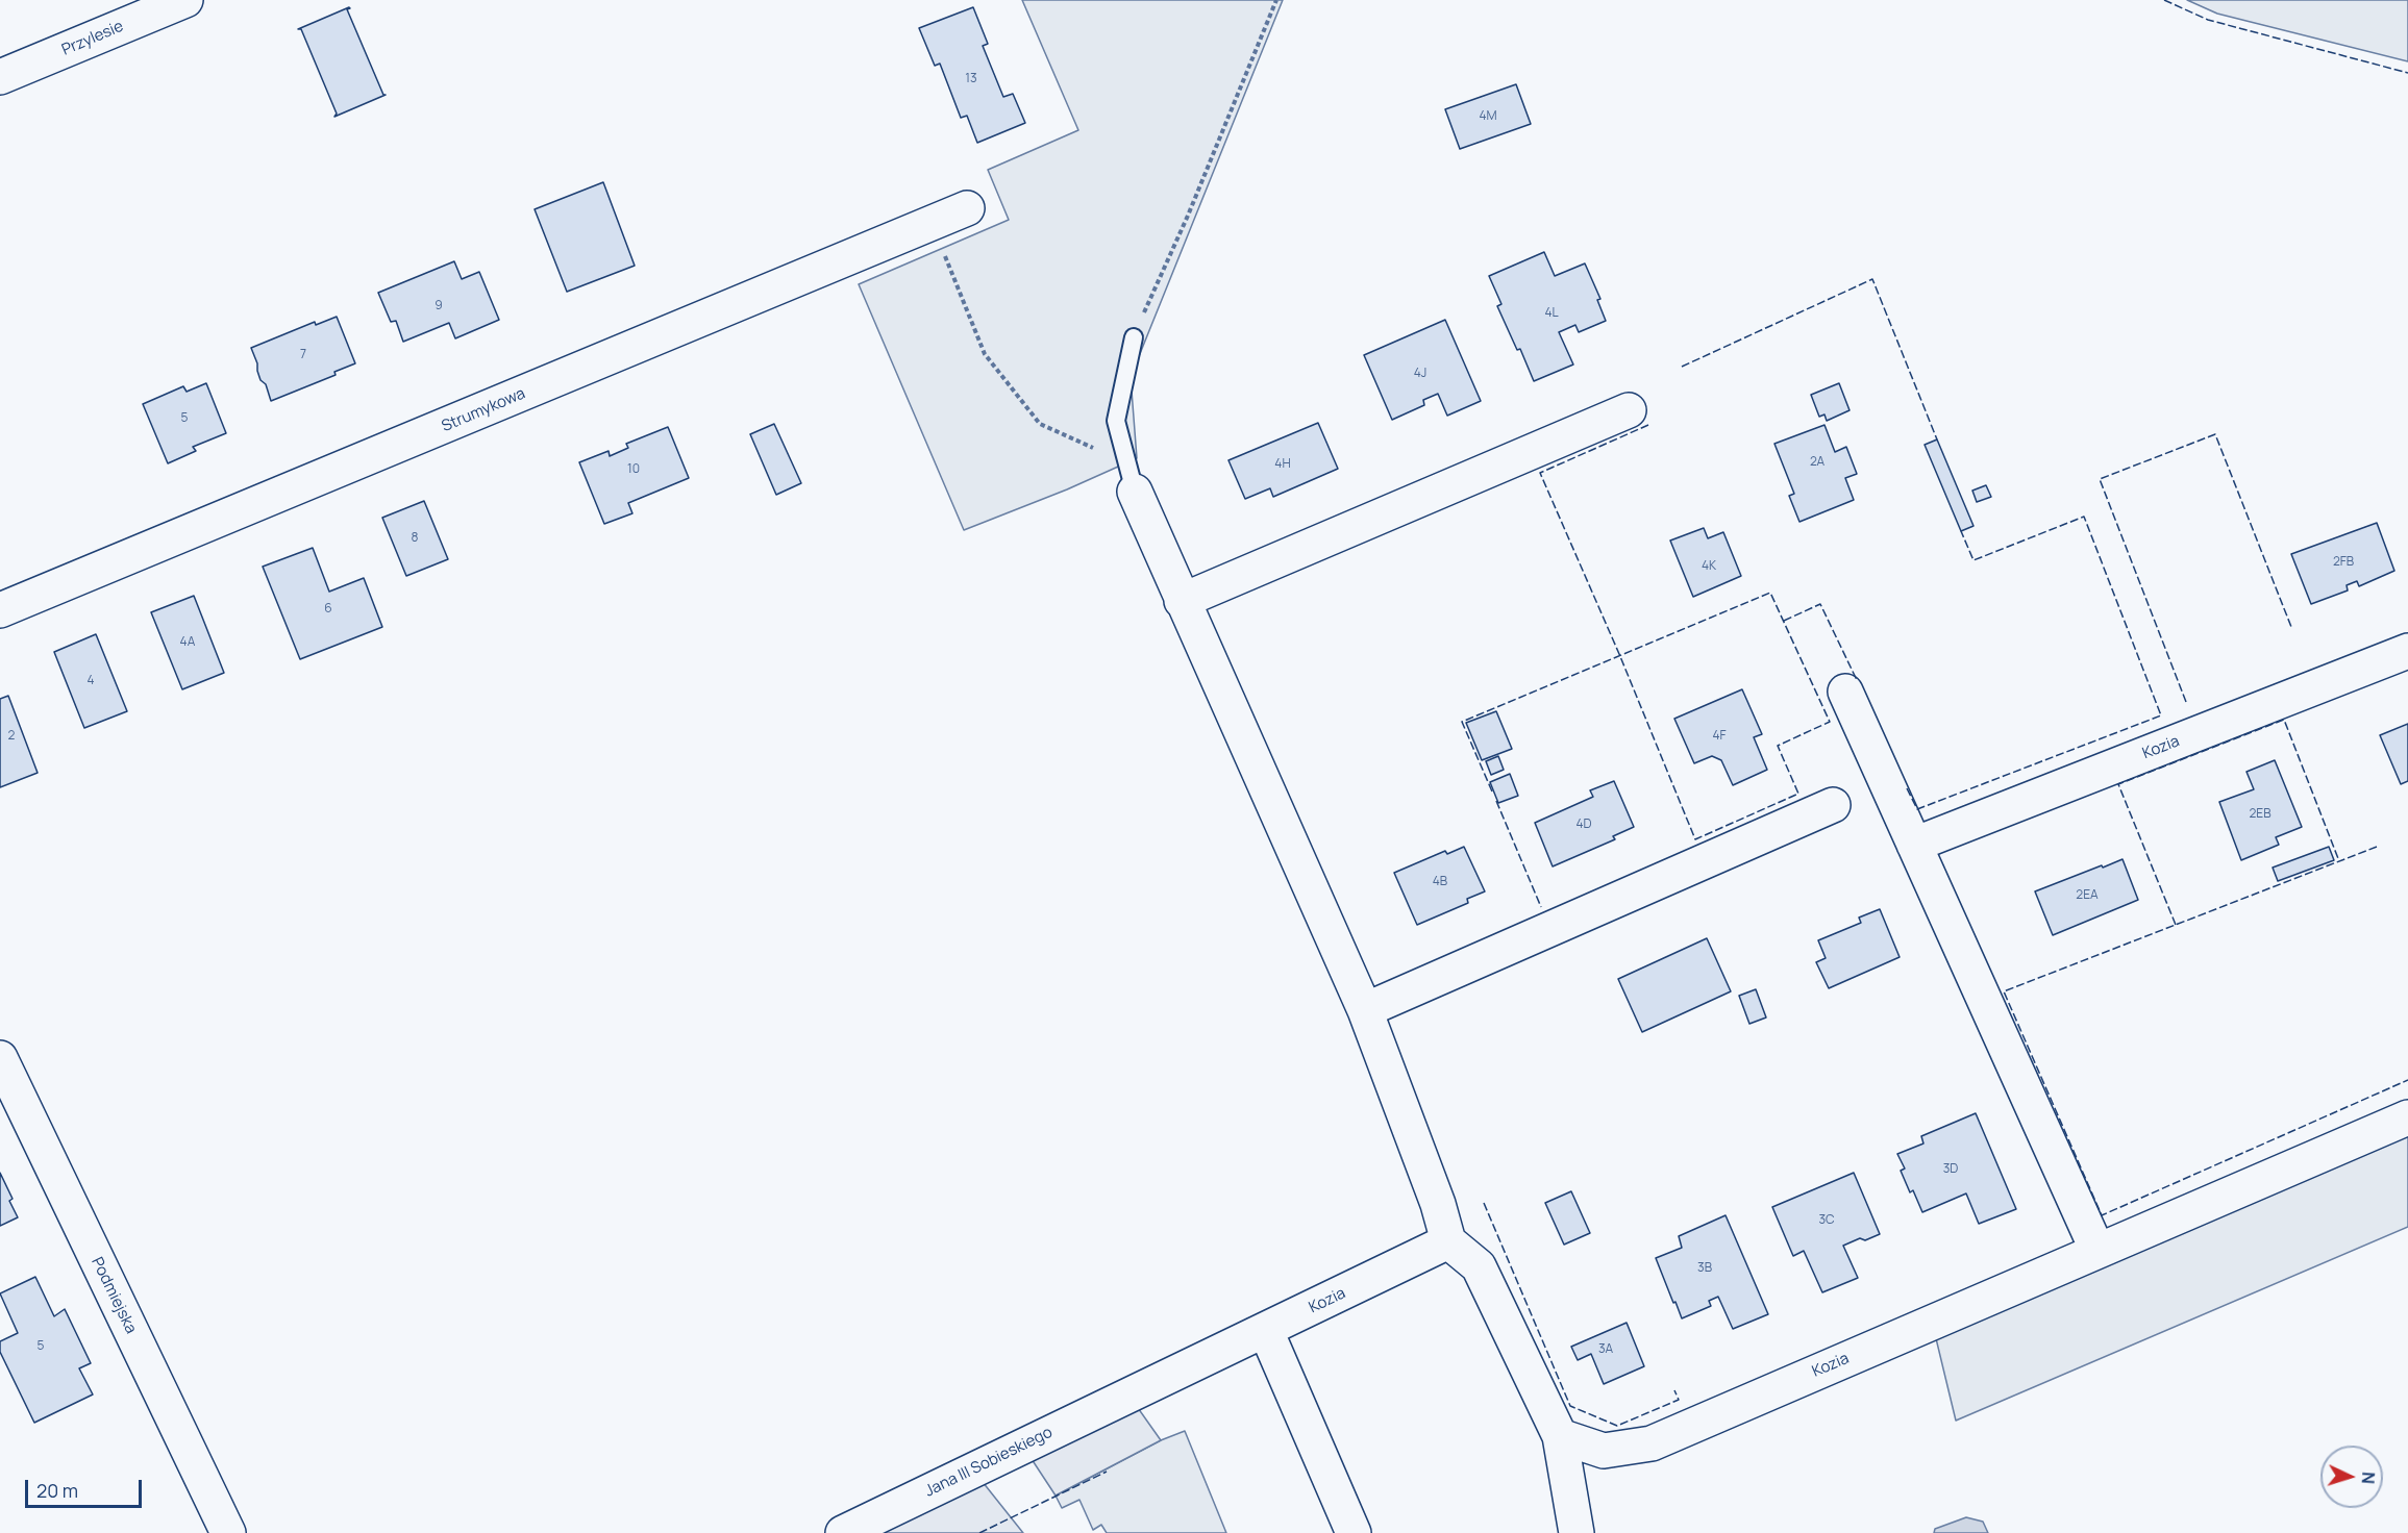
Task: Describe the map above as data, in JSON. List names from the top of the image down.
{
  "streets": {
    "street": [
      "Przylesie",
      "Strumykowa",
      "Kozia",
      "Podmiejska",
      "Jana III Sobieskiego"
    ]
  },
  "crossings": [
    ["Kozia", "Jana III Sobieskiego"]
  ],
  "house_numbers": [
    "13",
    "4M",
    "9",
    "4L",
    "7",
    "4J",
    "5",
    "2A",
    "4H",
    "10",
    "8",
    "2FB",
    "4K",
    "6",
    "4A",
    "4",
    "2",
    "4F",
    "2EB",
    "4D",
    "4B",
    "2EA",
    "3D",
    "3C",
    "3B",
    "5",
    "3A"
  ],
  "scale_bar": "20 m",
  "north": "right"
}
